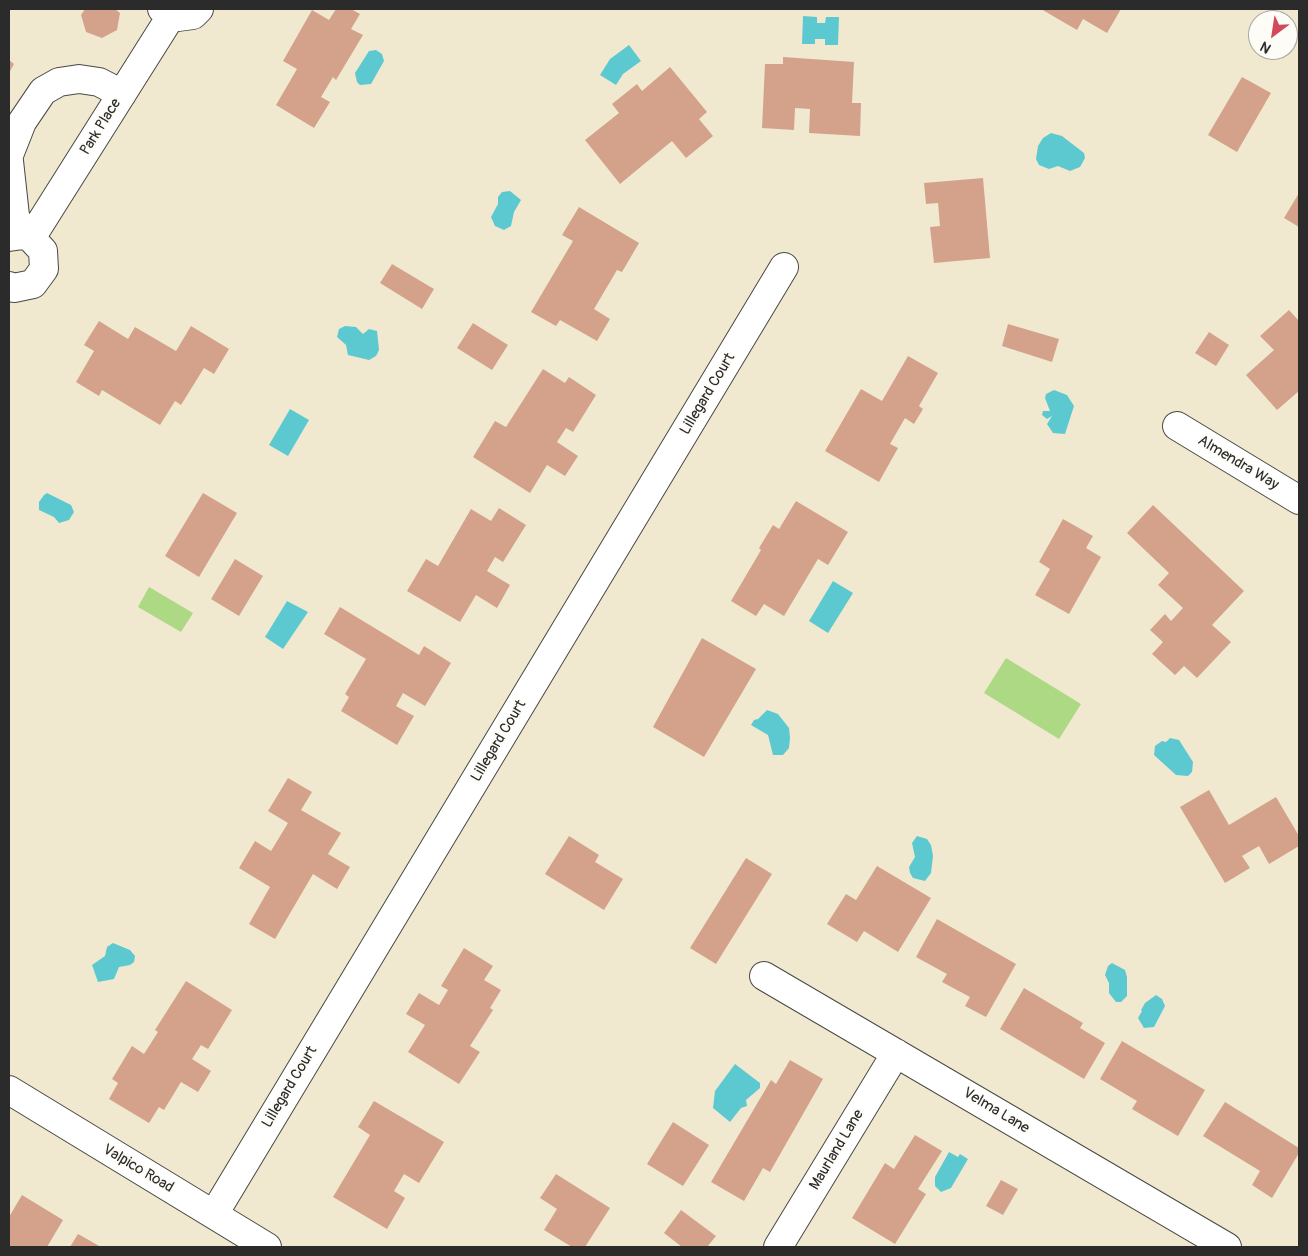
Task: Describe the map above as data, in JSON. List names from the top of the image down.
{
  "streets": {
    "street": [
      "Park Place",
      "Lillegard Court",
      "Almendra Way",
      "Velma Lane",
      "Maurland Lane",
      "Valpico Road"
    ]
  },
  "crossings": [
    ["Lillegard Court", "Valpico Road"],
    ["Velma Lane", "Maurland Lane"]
  ],
  "north": "bottom left"
}
